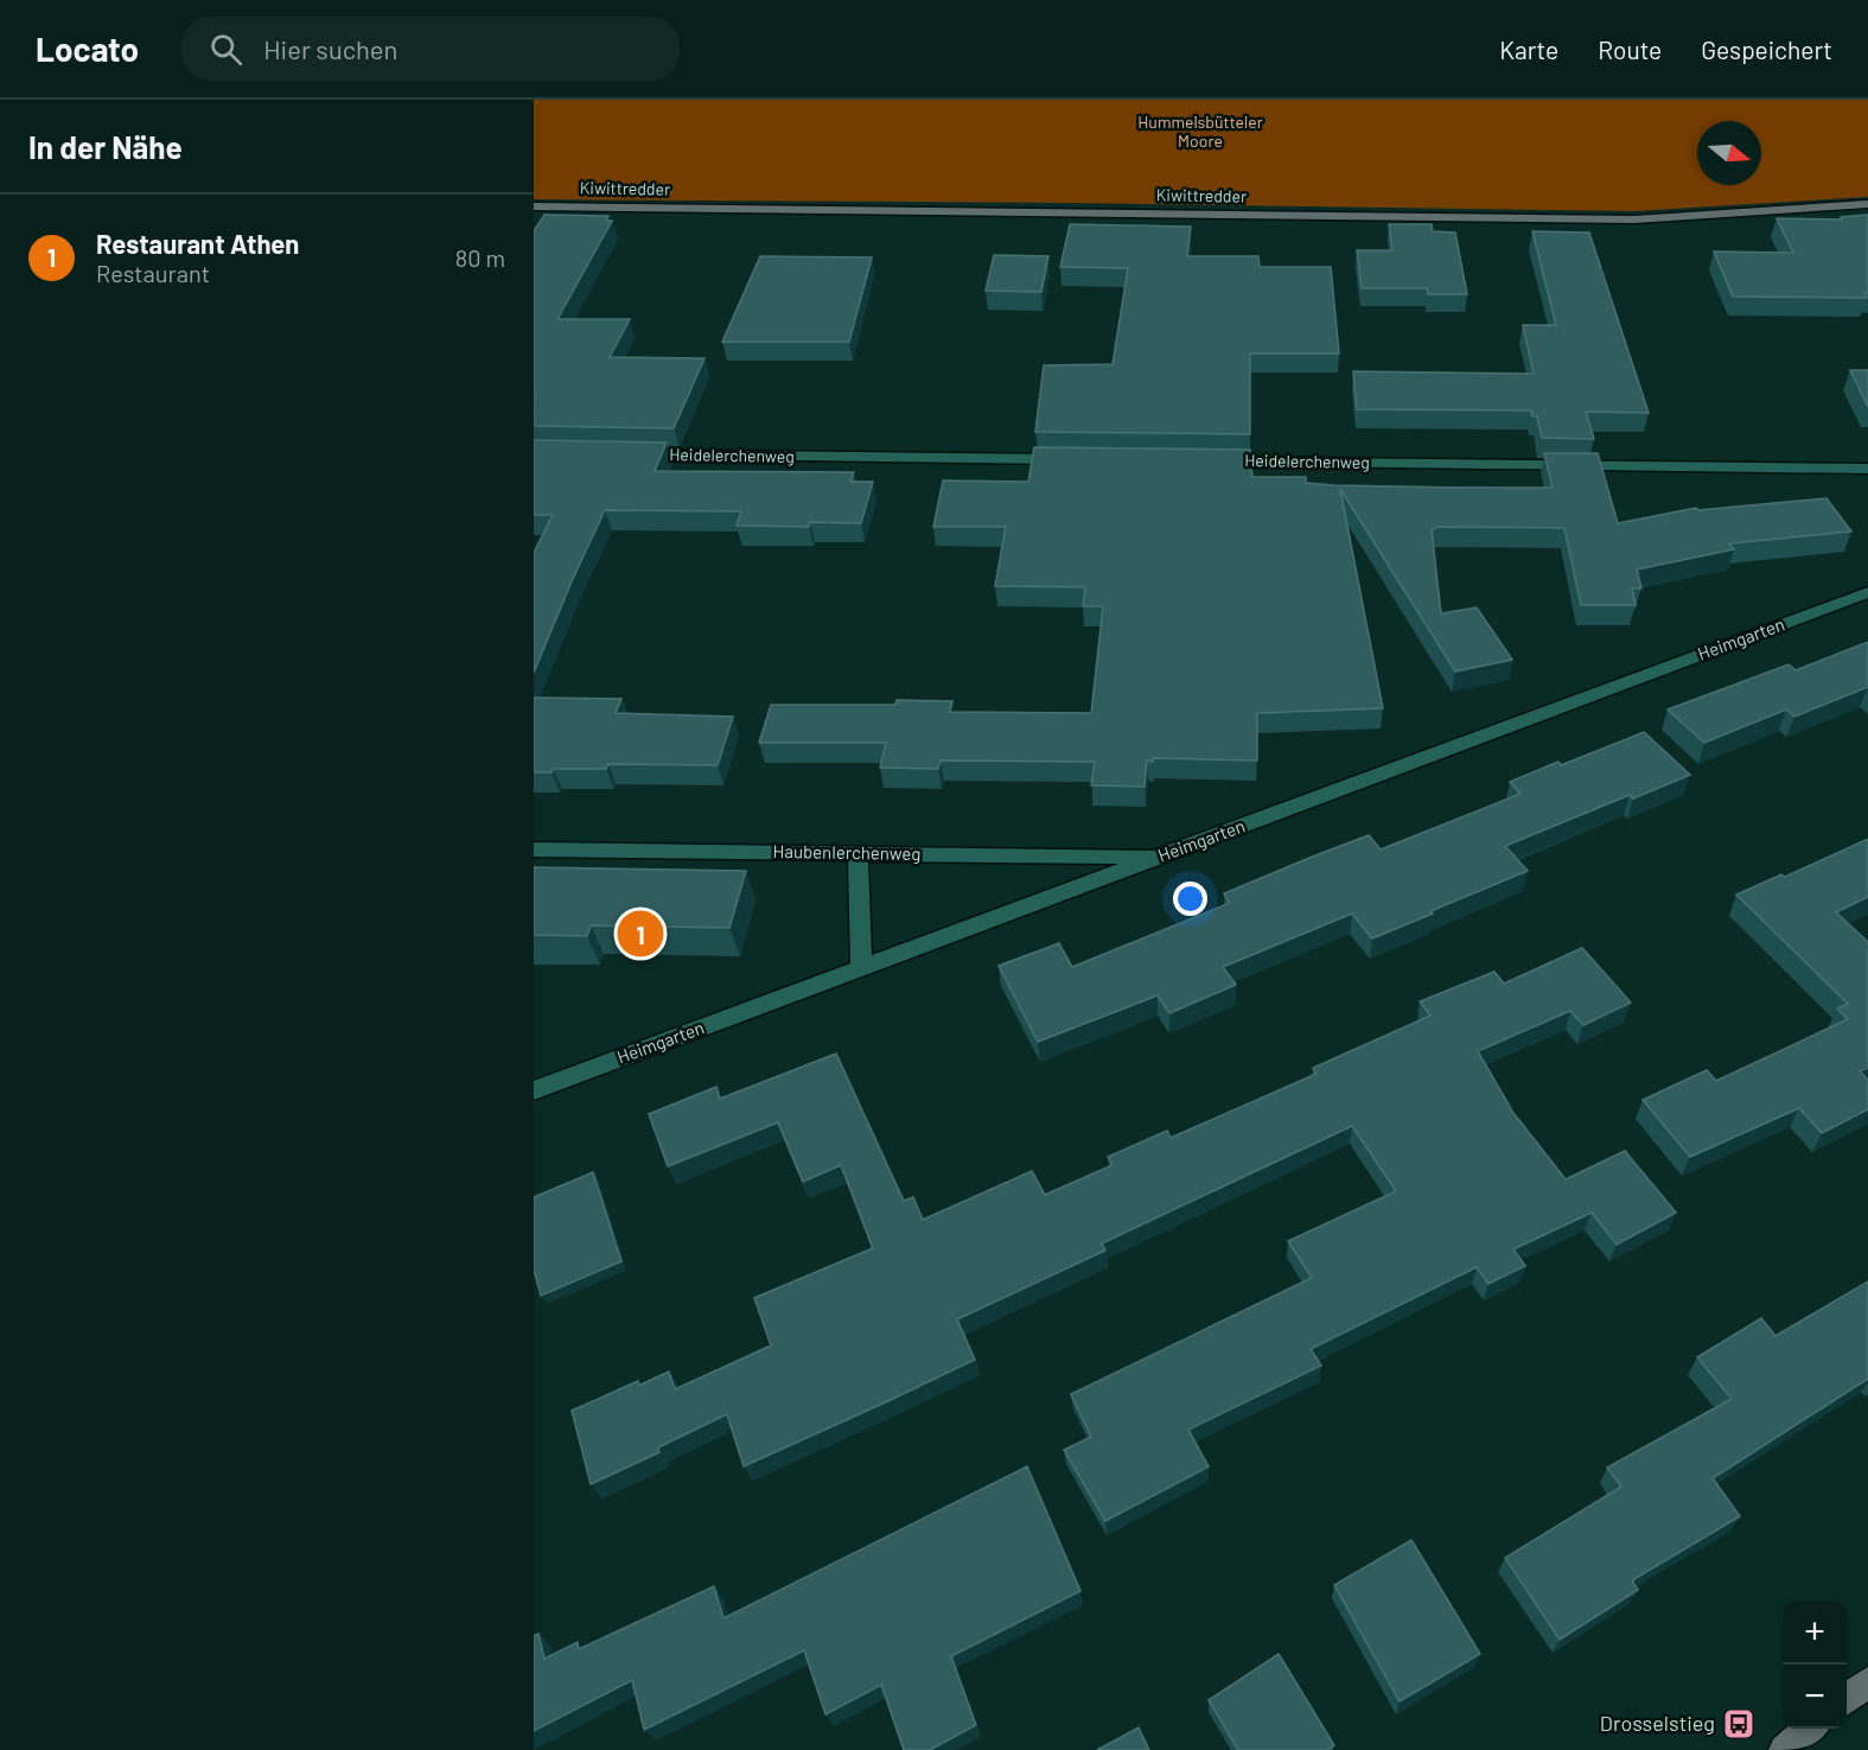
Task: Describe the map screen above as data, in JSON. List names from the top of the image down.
{
  "streets": {
    "street": [
      "Kiwittredder",
      "Heidelerchenweg",
      "Heimgarten",
      "Haubenlerchenweg"
    ]
  },
  "crossings": [
    ["Heimgarten", "Haubenlerchenweg"]
  ],
  "parks": ["Hummelsbütteler Moore"],
  "places": {
    "bus stop": ["Drosselstieg"]
  },
  "north": "right",
  "page": {
    "header": "Locato",
    "search": "Hier suchen",
    "nav": ["Karte", "Route", "Gespeichert"],
    "heading": "In der Nähe",
    "list": [
      {
        "mark": "1",
        "name": "Restaurant Athen",
        "note": "Restaurant",
        "value": "80 m"
      }
    ],
    "pins": "1",
    "map_buttons": ["+", "−"]
  }
}
